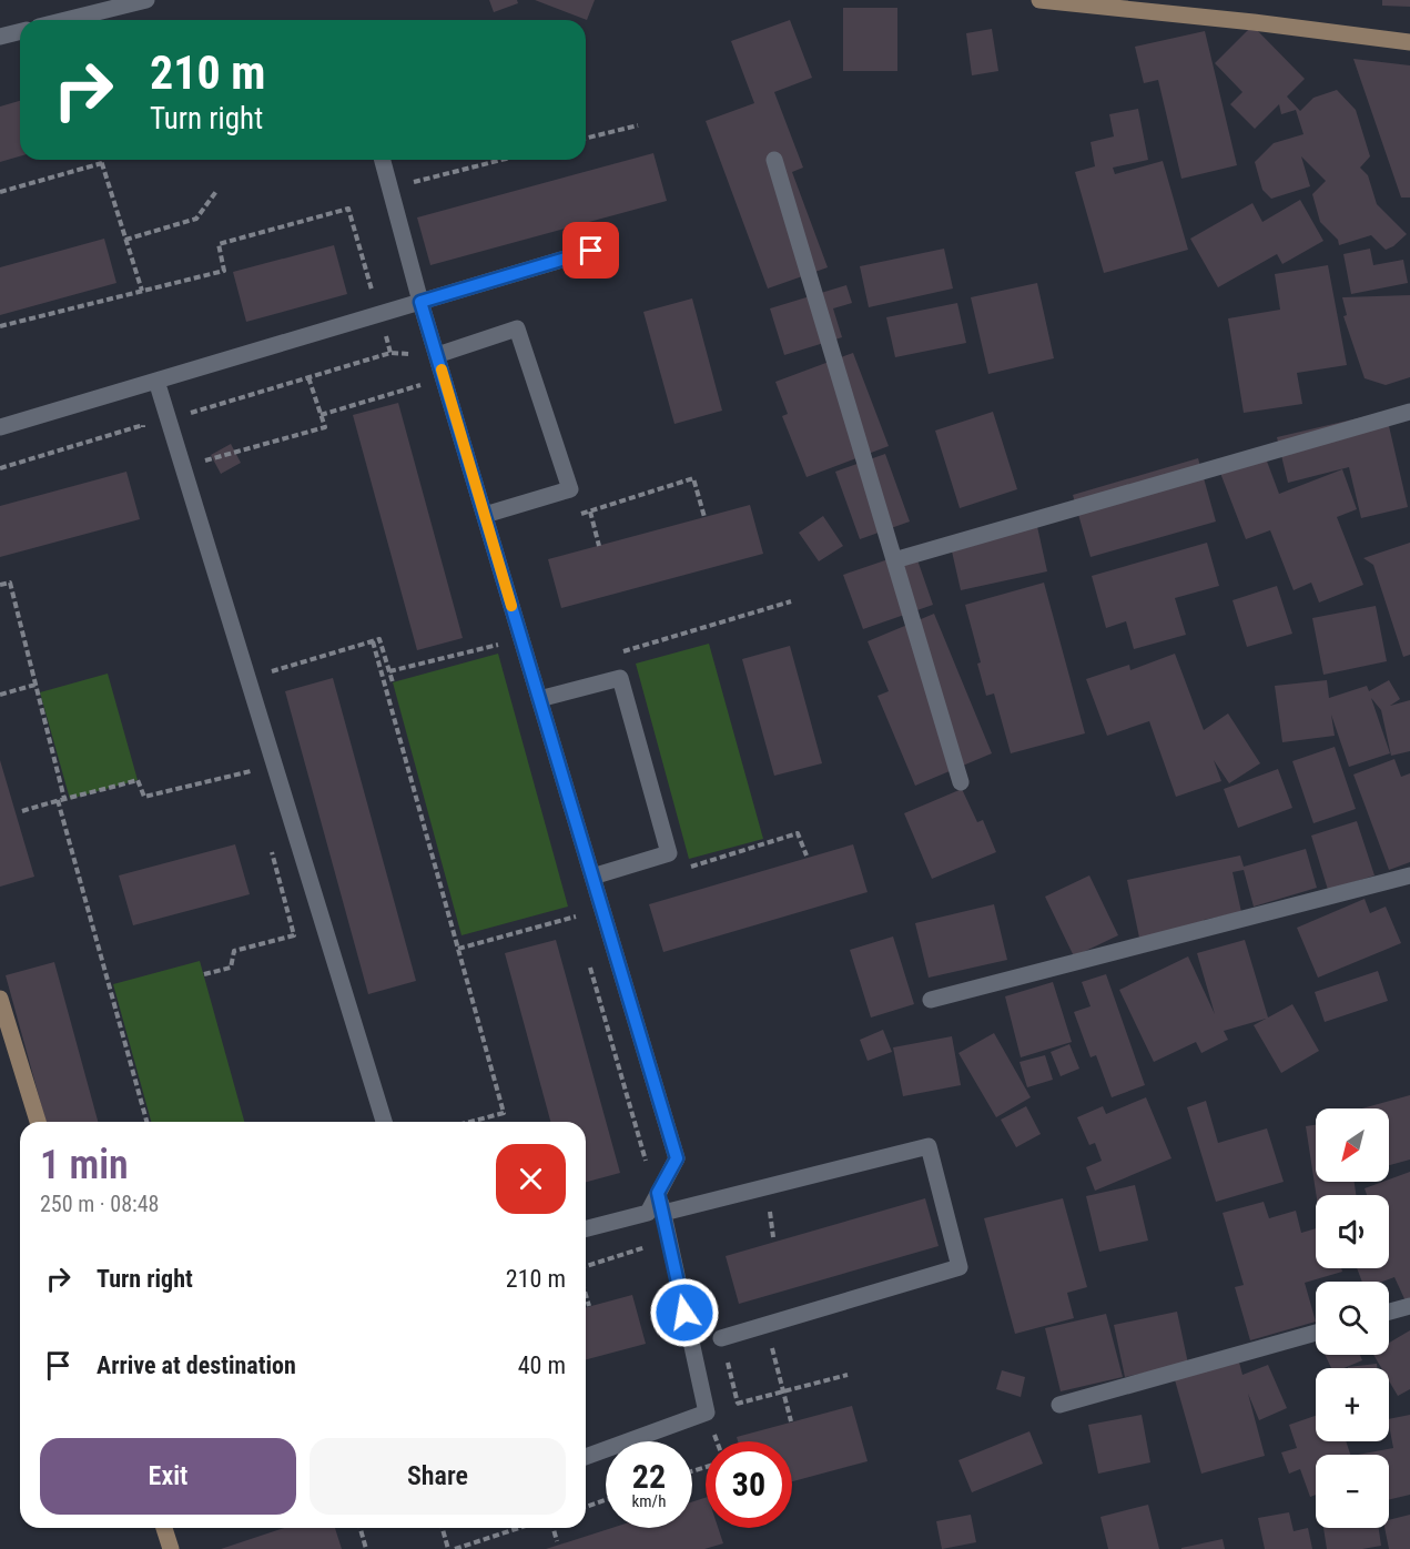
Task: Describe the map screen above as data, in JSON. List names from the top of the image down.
{
  "north": "bottom left",
  "page": {
    "turn": ["210 m", "Turn right"],
    "map_buttons": ["+", "−"],
    "heading": ["1 min", "250 m · 08:48"],
    "list": [
      {
        "name": "Turn right",
        "value": "210 m"
      },
      {
        "name": "Arrive at destination",
        "value": "40 m"
      }
    ],
    "buttons": ["Exit", "Share"],
    "speed": "22 km/h",
    "limit": "30"
  }
}
